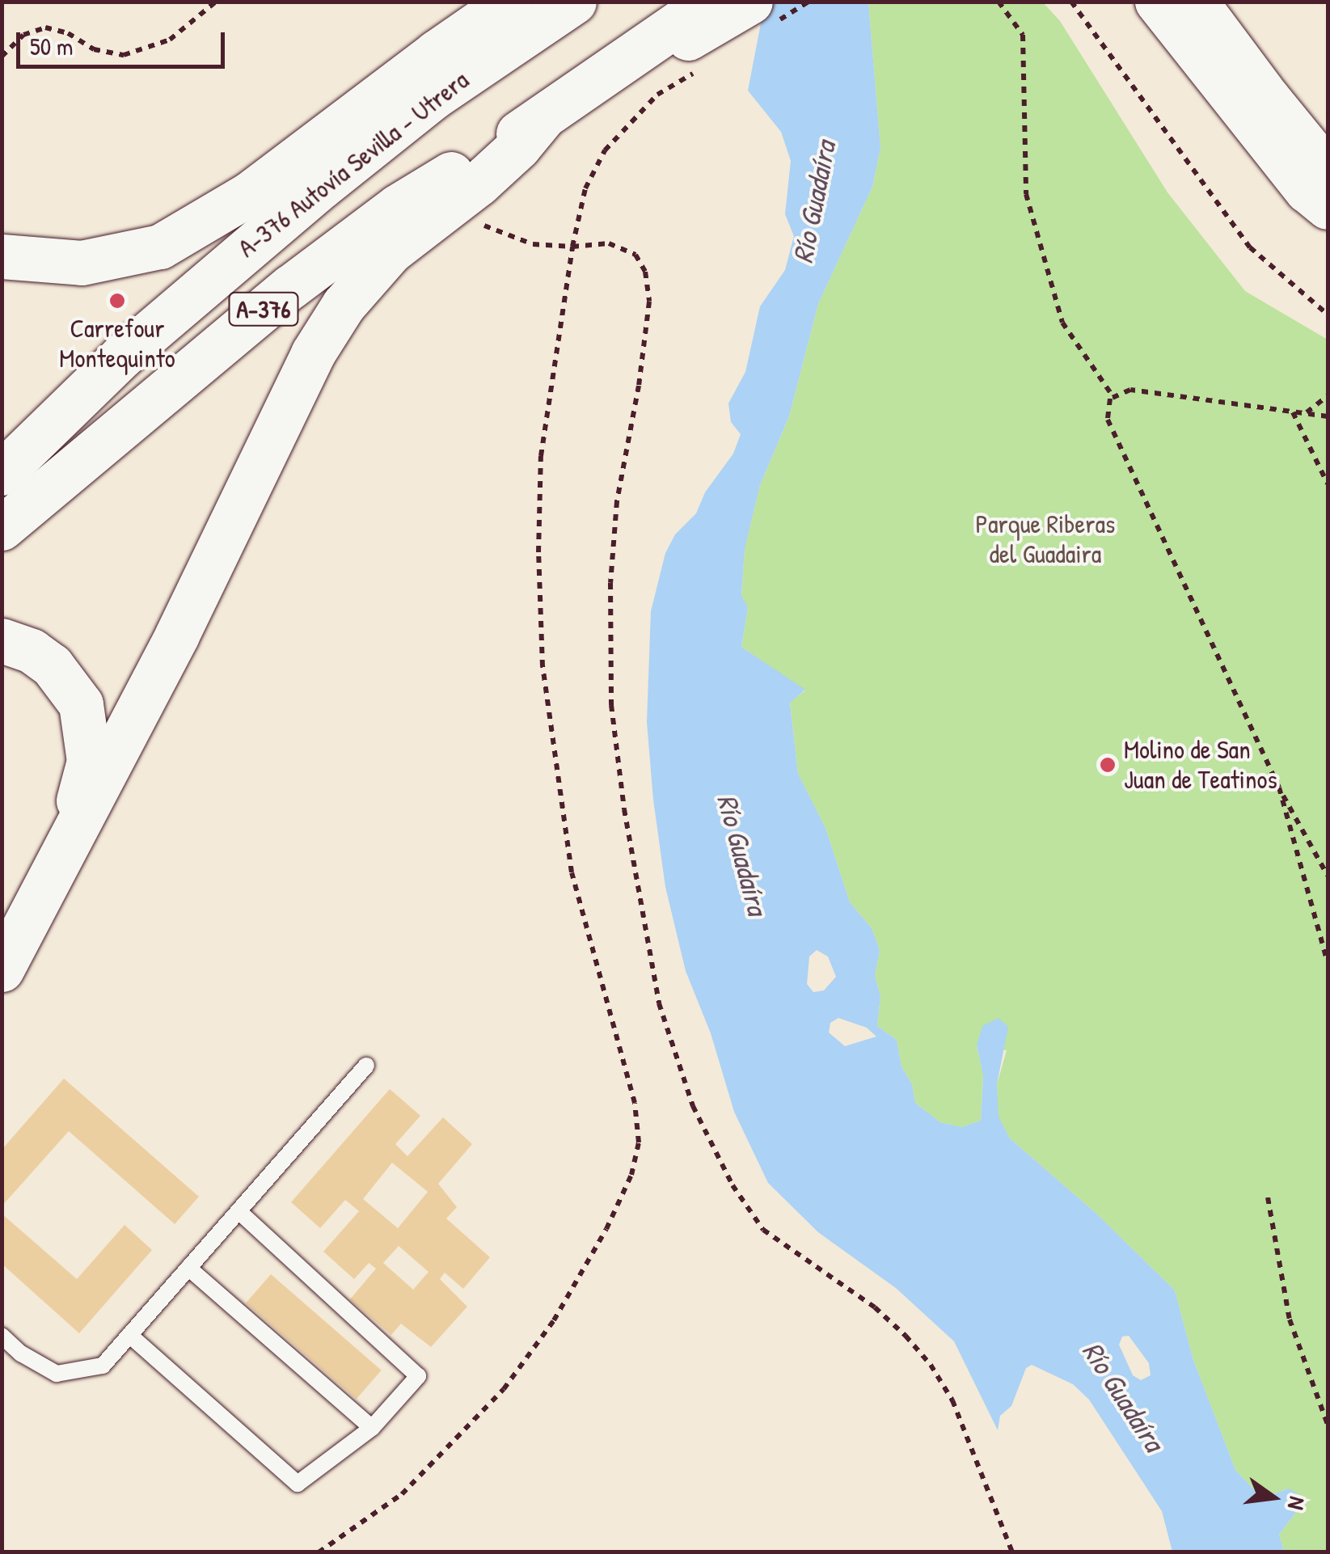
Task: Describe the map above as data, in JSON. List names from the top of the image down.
{
  "streets": {
    "main road": ["A-376 Autovía Sevilla - Utrera", "A-376"]
  },
  "water": ["Río Guadaíra"],
  "parks": ["Parque Riberas del Guadaira"],
  "places": ["Carrefour Montequinto", "Molino de San Juan de Teatinos"],
  "scale_bar": "50 m",
  "north": "right"
}
